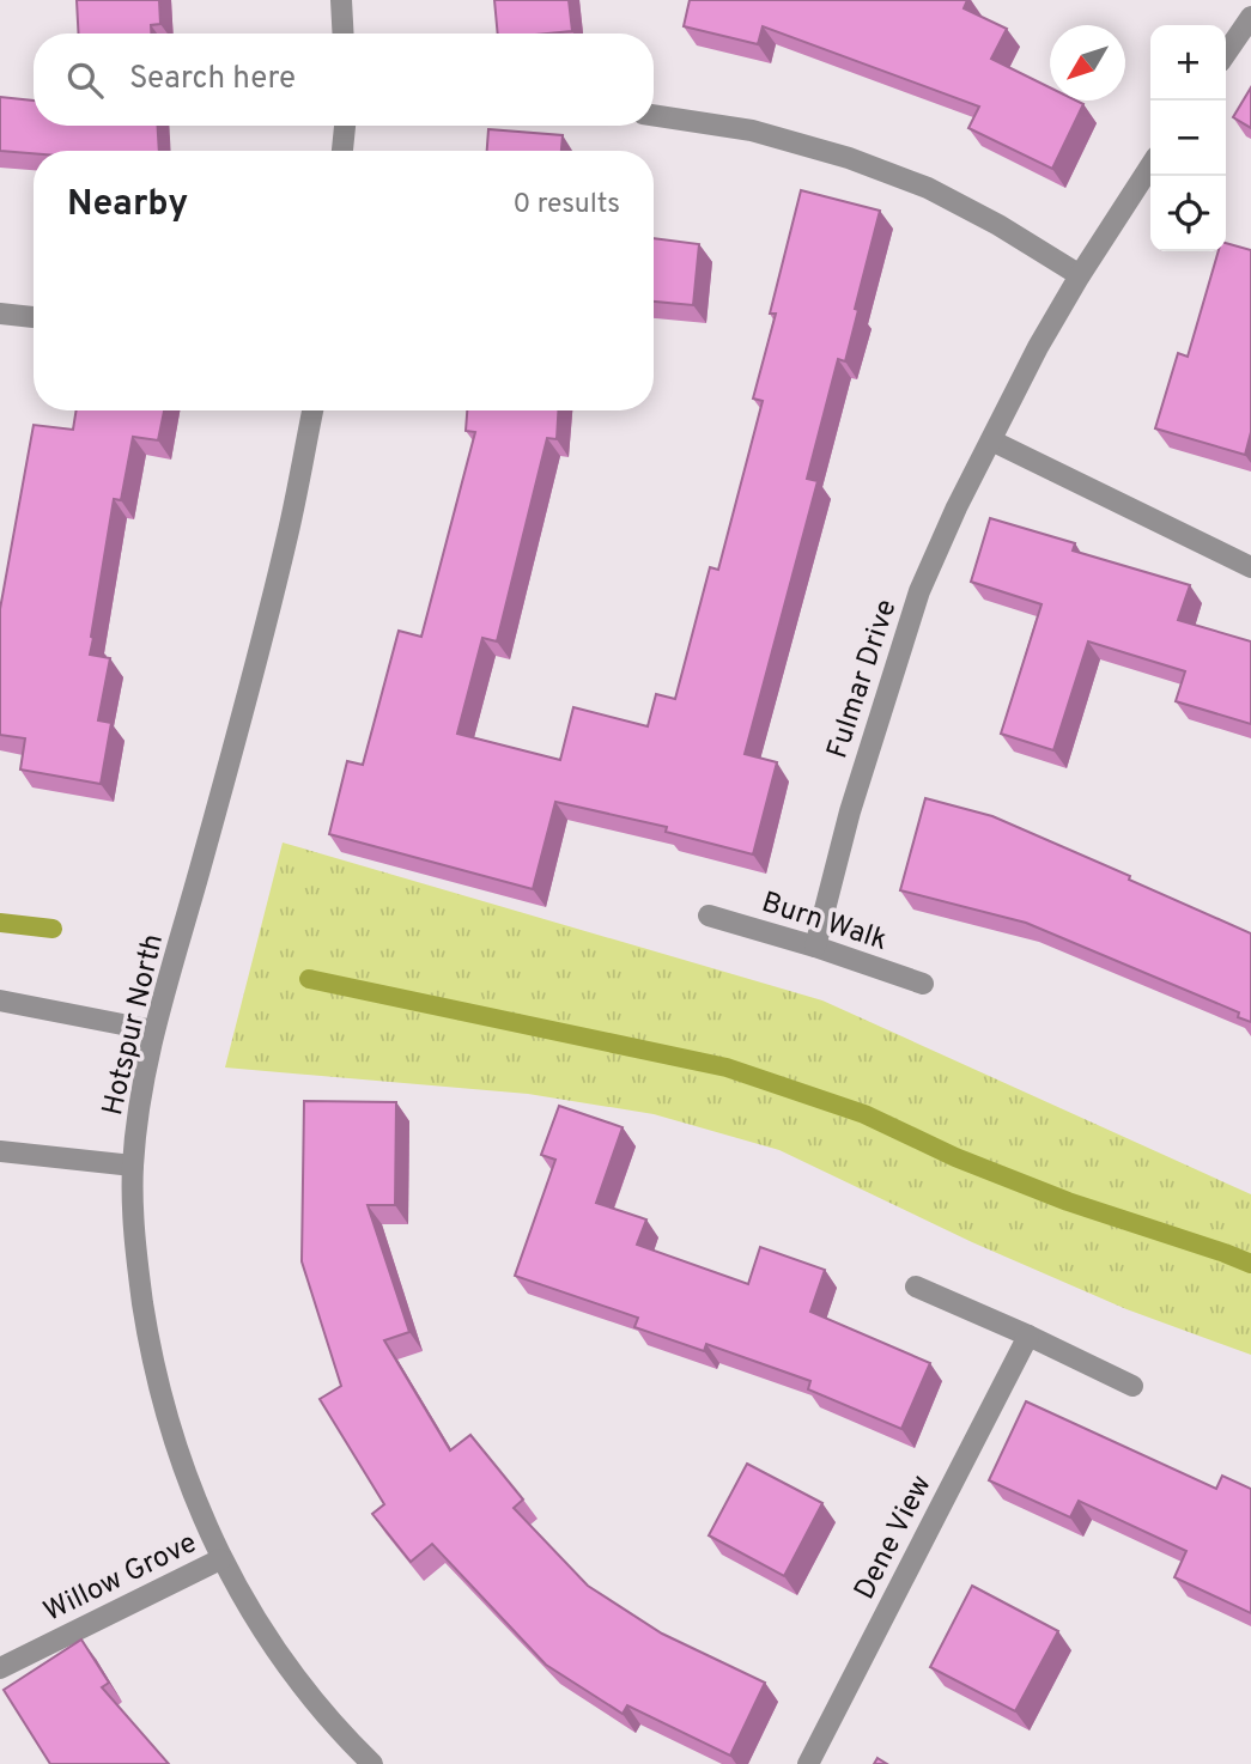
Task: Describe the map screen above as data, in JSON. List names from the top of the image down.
{
  "streets": {
    "street": [
      "Fulmar Drive",
      "Burn Walk",
      "Hotspur North",
      "Dene View",
      "Willow Grove"
    ]
  },
  "crossings": [
    ["Fulmar Drive", "Burn Walk"],
    ["Hotspur North", "Willow Grove"]
  ],
  "north": "bottom left",
  "page": {
    "map_buttons": ["+", "−"],
    "search": "Search here",
    "heading": ["Nearby", "0 results"]
  }
}
